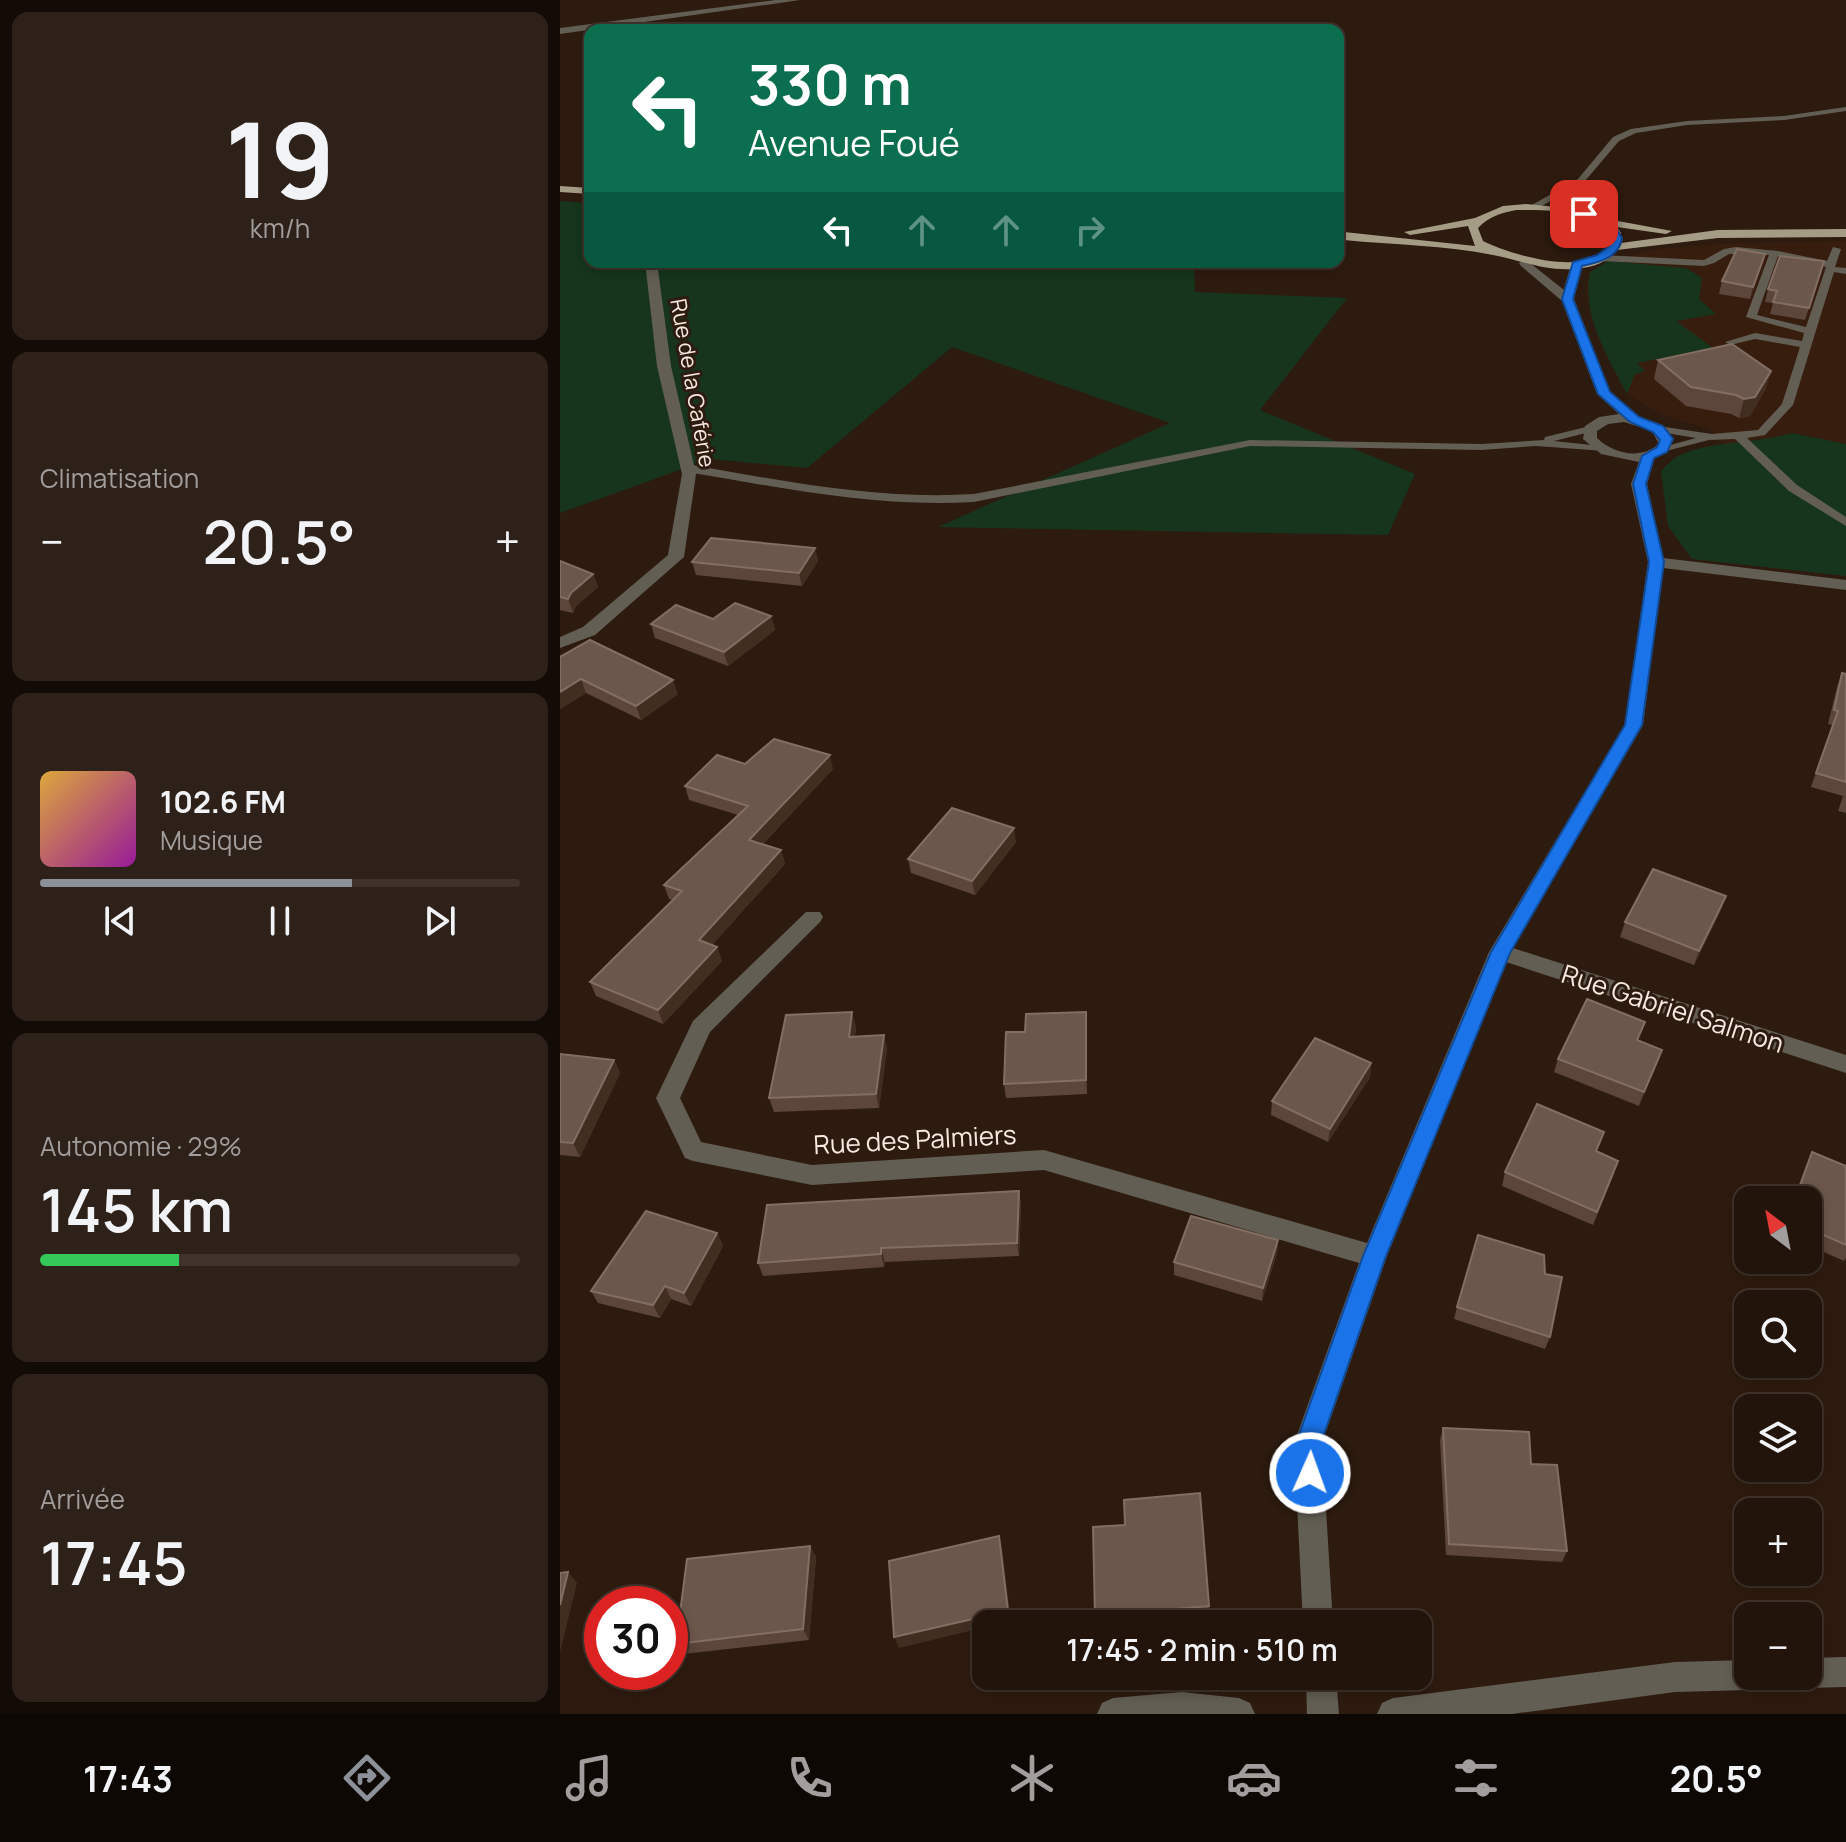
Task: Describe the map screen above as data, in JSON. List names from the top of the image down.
{
  "streets": {
    "street": ["Rue de la Caférie", "Rue Gabriel Salmon", "Rue des Palmiers"]
  },
  "north": "top left",
  "page": {
    "tile": [
      ["19", "km/h"],
      "Climatisation",
      ["Autonomie · 29%", "145 km"],
      ["Arrivée", "17:45"]
    ],
    "turn": ["330 m", "Avenue Foué"],
    "heat": ["−", "20.5°", "+"],
    "song": ["102.6 FM", "Musique"],
    "map_buttons": ["+", "−"],
    "limit": "30",
    "trip": "17:45 · 2 min · 510 m",
    "tabs": ["17:43", "20.5°"]
  }
}
